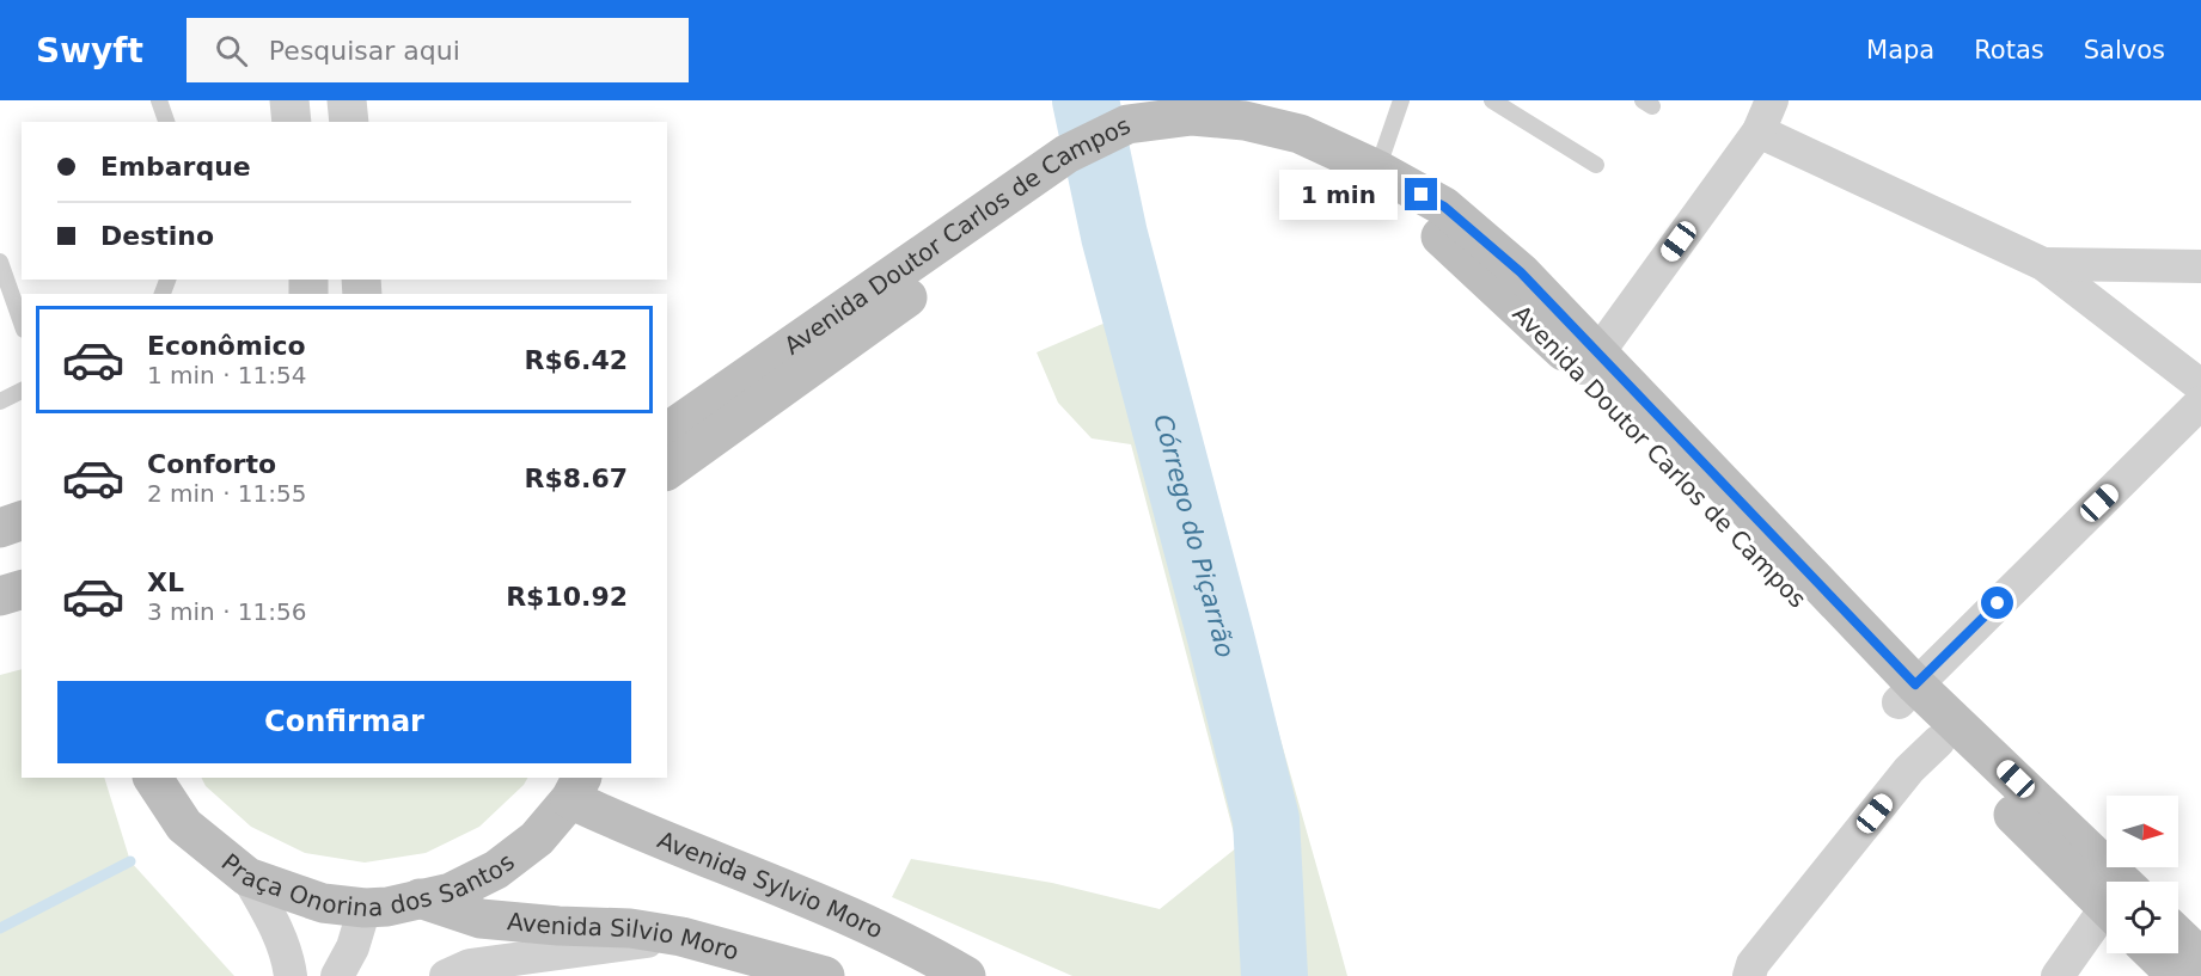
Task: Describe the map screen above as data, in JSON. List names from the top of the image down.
{
  "streets": {
    "main road": [
      "Avenida Doutor Carlos de Campos",
      "Praça Onorina dos Santos",
      "Avenida Sylvio Moro",
      "Avenida Silvio Moro"
    ]
  },
  "crossings": [
    ["Praça Onorina dos Santos", "Avenida Sylvio Moro"],
    ["Praça Onorina dos Santos", "Avenida Silvio Moro"]
  ],
  "water": ["Córrego do Piçarrão"],
  "north": "right",
  "page": {
    "header": "Swyft",
    "search": "Pesquisar aqui",
    "nav": ["Mapa", "Rotas", "Salvos"],
    "banner": ["Embarque", "Destino"],
    "bubble": "1 min",
    "list": [
      {
        "name": "Econômico",
        "note": "1 min · 11:54",
        "value": "R$6.42"
      },
      {
        "name": "Conforto",
        "note": "2 min · 11:55",
        "value": "R$8.67"
      },
      {
        "name": "XL",
        "note": "3 min · 11:56",
        "value": "R$10.92"
      }
    ],
    "buttons": "Confirmar"
  }
}
